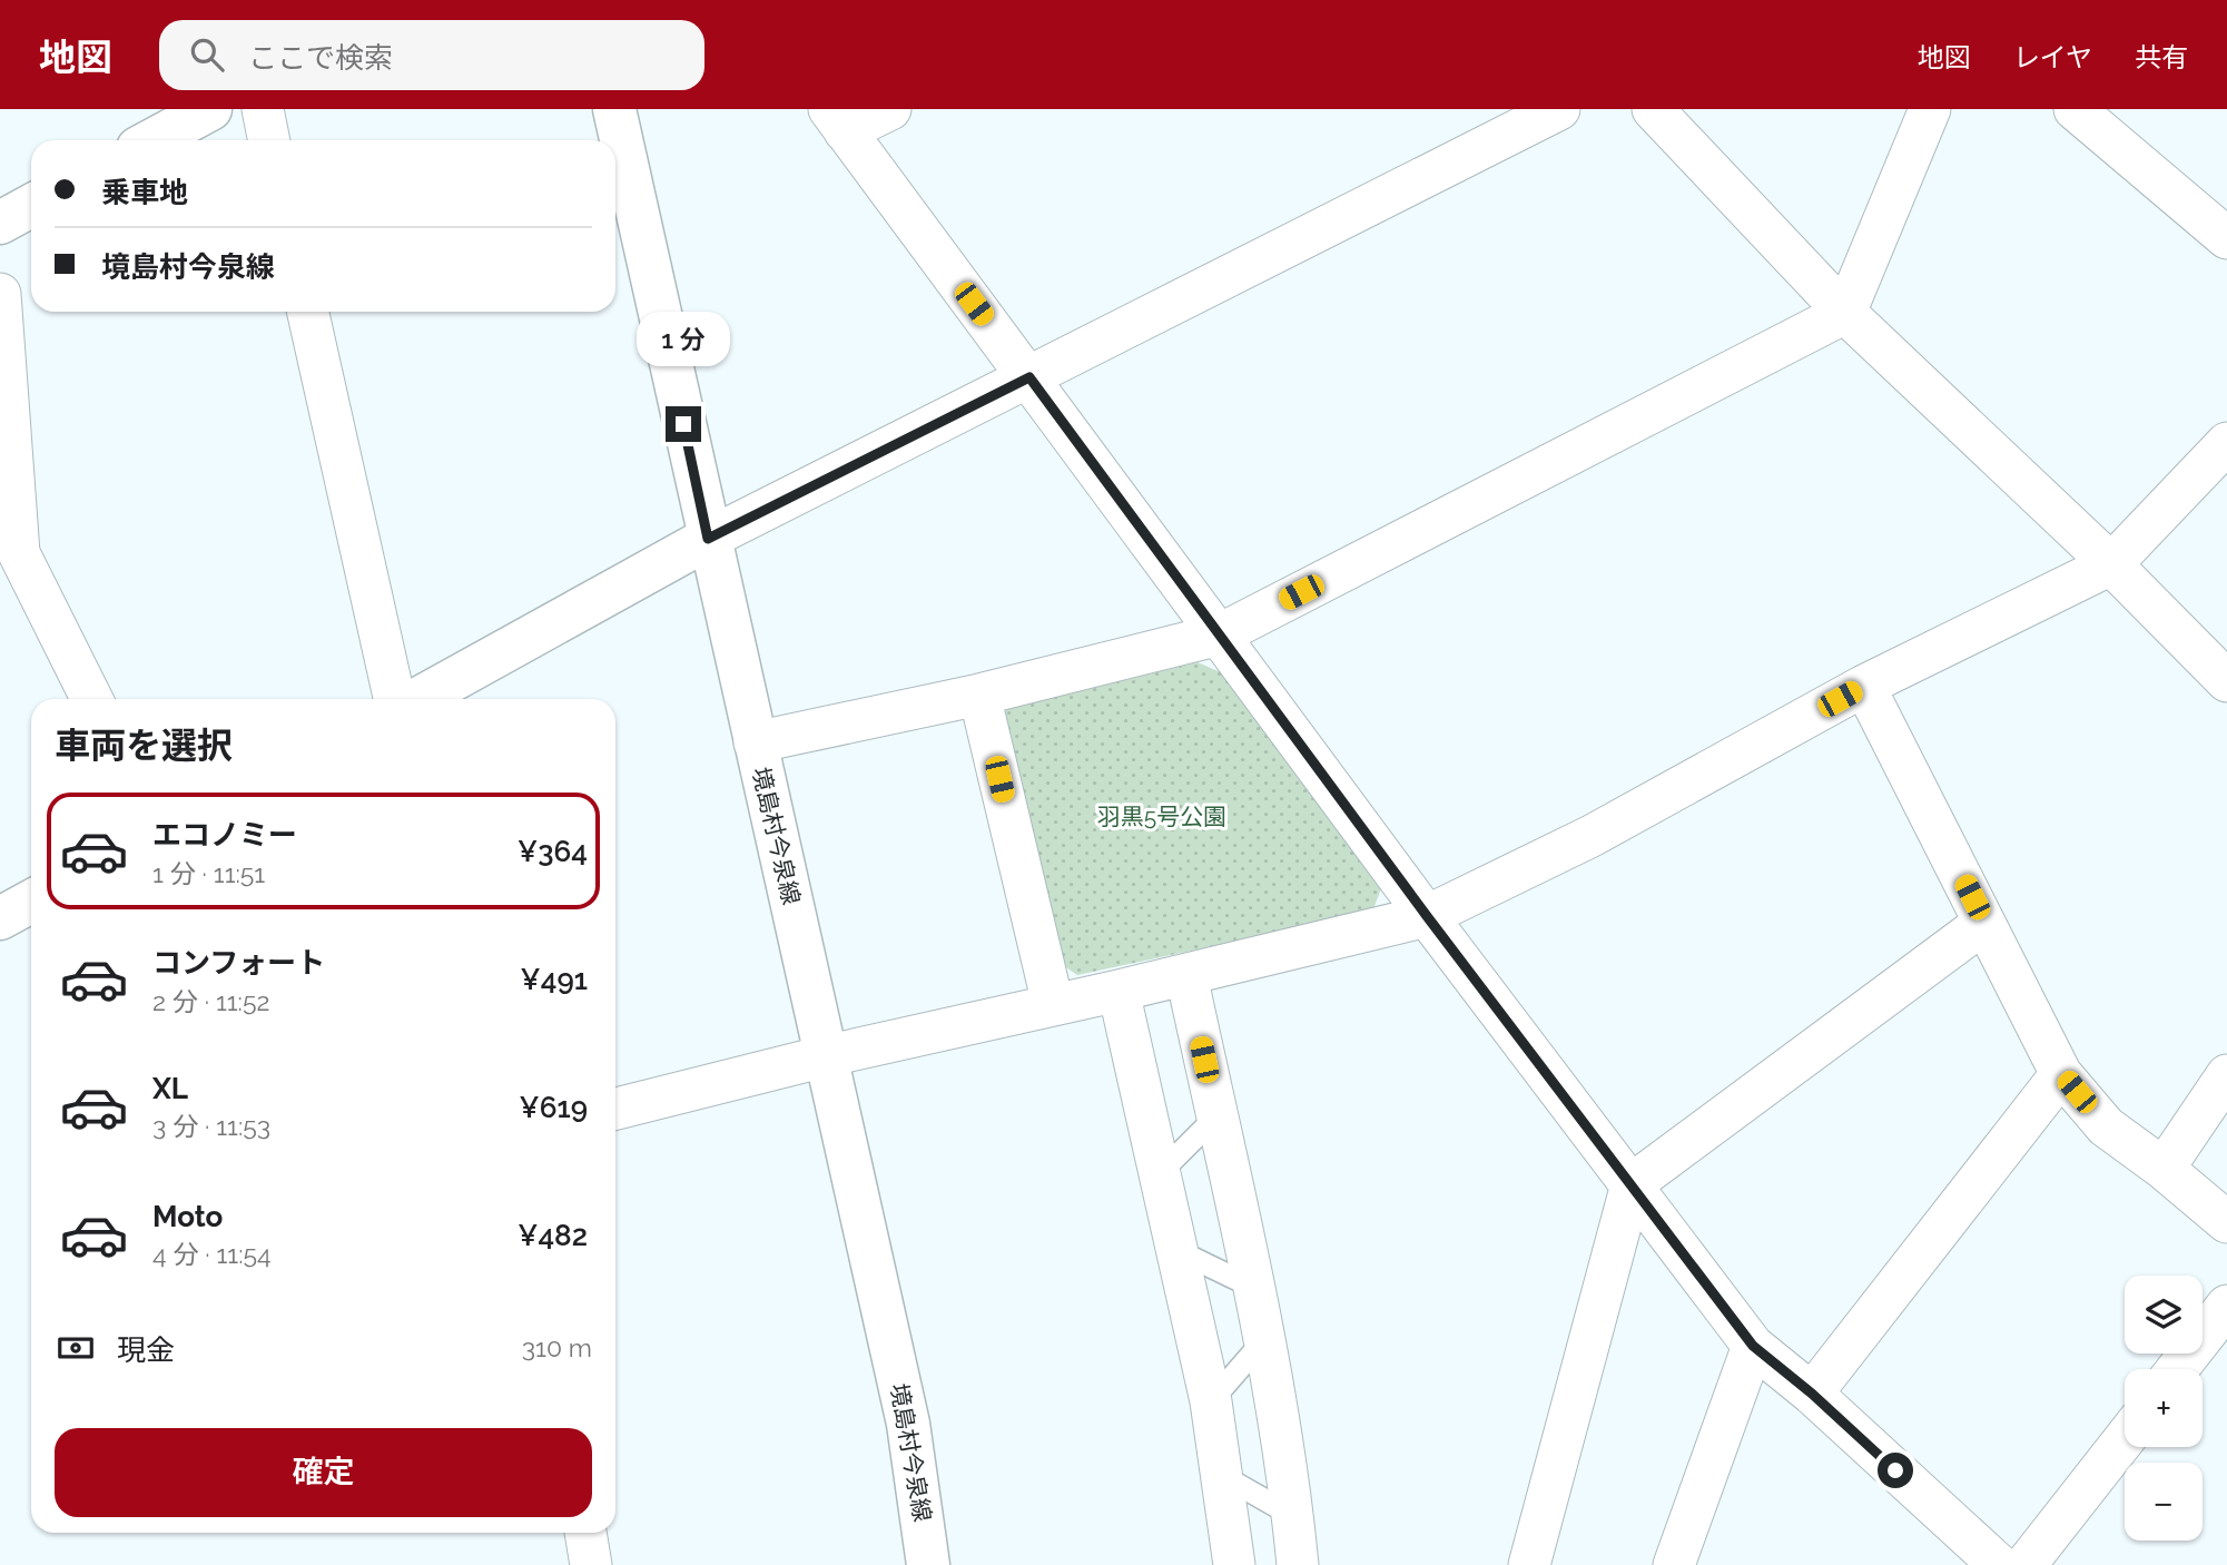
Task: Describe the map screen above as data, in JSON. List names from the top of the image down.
{
  "streets": {
    "main road": ["境島村今泉線"]
  },
  "parks": ["羽黒5号公園"],
  "page": {
    "header": "地図",
    "search": "ここで検索",
    "nav": ["地図", "レイヤ", "共有"],
    "banner": ["乗車地", "境島村今泉線"],
    "bubble": "1 分",
    "heading": "車両を選択",
    "list": [
      {
        "name": "エコノミー",
        "note": "1 分 · 11:51",
        "value": "¥364"
      },
      {
        "name": "コンフォート",
        "note": "2 分 · 11:52",
        "value": "¥491"
      },
      {
        "name": "XL",
        "note": "3 分 · 11:53",
        "value": "¥619"
      },
      {
        "name": "Moto",
        "note": "4 分 · 11:54",
        "value": "¥482"
      }
    ],
    "map_buttons": ["+", "−"],
    "pay": ["現金", "310 m"],
    "buttons": "確定"
  }
}
